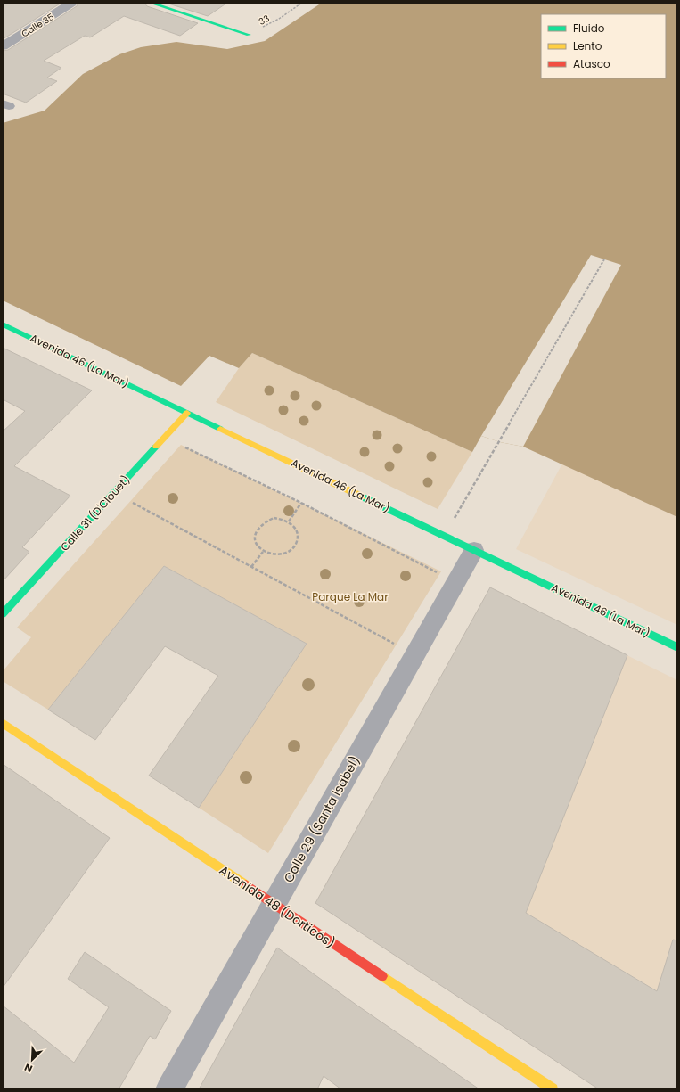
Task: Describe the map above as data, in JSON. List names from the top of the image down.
{
  "streets": {
    "street": [
      "Calle 35",
      "Avenida 46 (La Mar)",
      "Calle 31 (D'Clouet)",
      "Calle 29 (Santa Isabel)",
      "Avenida 48 (Dorticós)"
    ],
    "path": ["33"]
  },
  "crossings": [
    ["Avenida 46 (La Mar)", "Calle 31 (D'Clouet)"],
    ["Avenida 46 (La Mar)", "Calle 29 (Santa Isabel)"],
    ["Calle 29 (Santa Isabel)", "Avenida 48 (Dorticós)"]
  ],
  "parks": ["Parque La Mar"],
  "legend": ["Fluido", "Lento", "Atasco"],
  "north": "bottom left"
}
